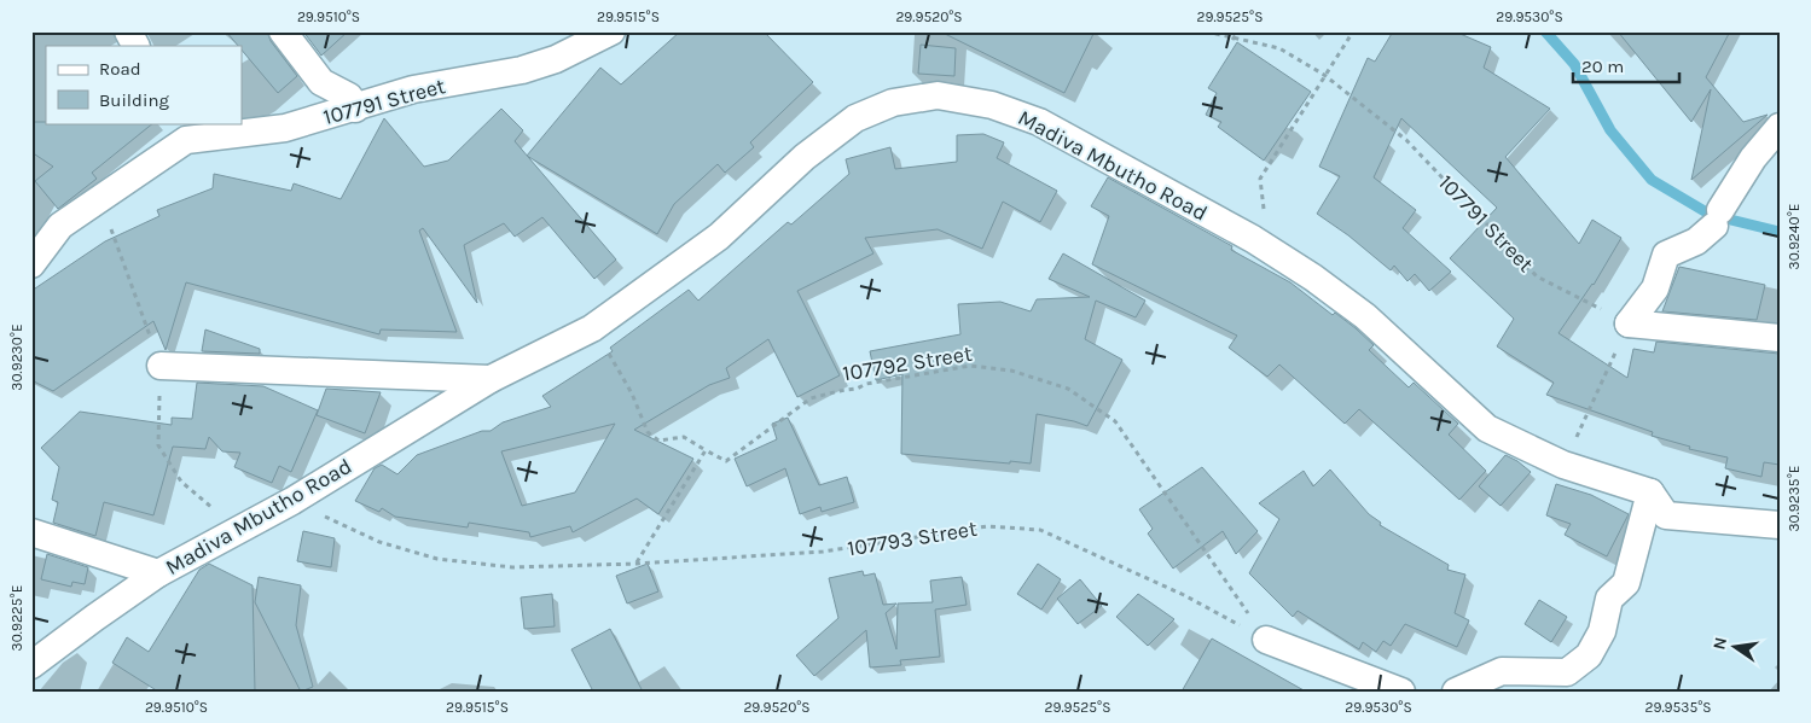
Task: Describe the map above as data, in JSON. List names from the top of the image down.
{
  "streets": {
    "street": ["107791 Street", "Madiva Mbutho Road"],
    "path": ["107792 Street", "107793 Street"]
  },
  "crossings": [
    ["Madiva Mbutho Road", "107792 Street"],
    ["Madiva Mbutho Road", "107793 Street"],
    ["107792 Street", "107793 Street"]
  ],
  "legend": ["Road", "Building"],
  "scale_bar": "20 m",
  "north": "left",
  "coordinates": [
    "29.9510°S",
    "29.9515°S",
    "29.9520°S",
    "29.9525°S",
    "29.9530°S",
    "30.9240°E",
    "30.9230°E",
    "30.9235°E",
    "30.9225°E",
    "29.9535°S"
  ]
}
